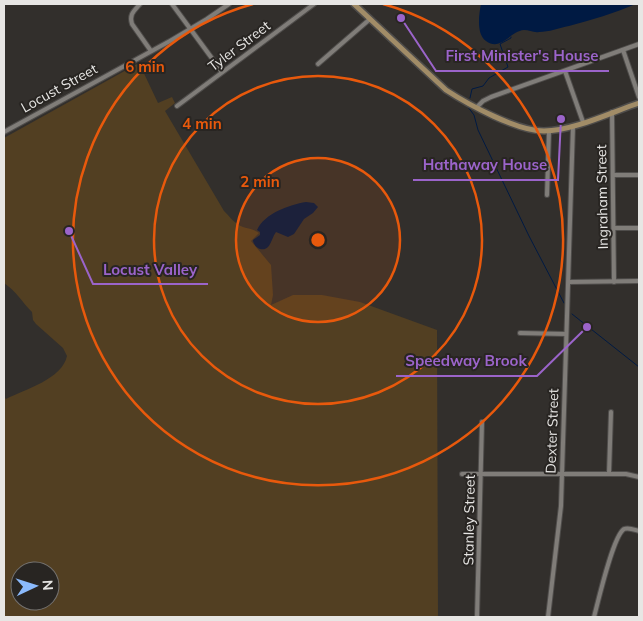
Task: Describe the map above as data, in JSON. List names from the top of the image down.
{
  "streets": {
    "street": [
      "Tyler Street",
      "Locust Street",
      "Ingraham Street",
      "Dexter Street",
      "Stanley Street"
    ]
  },
  "places": [
    "First Minister's House",
    "Hathaway House",
    "Locust Valley",
    "Speedway Brook"
  ],
  "north": "right",
  "rings": ["6 min", "4 min", "2 min"]
}
